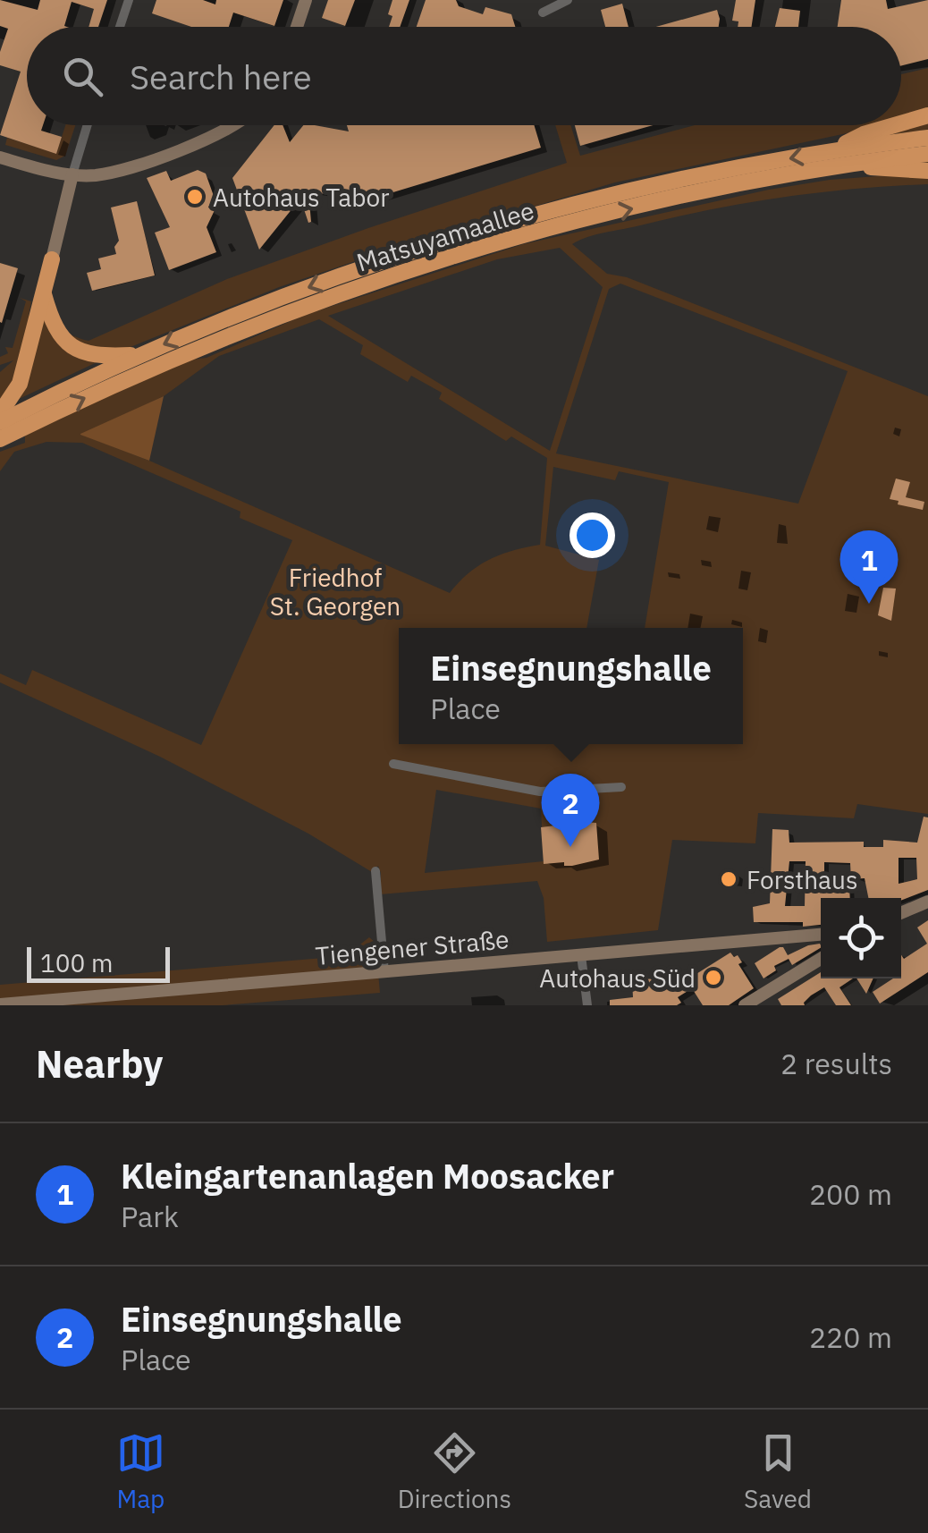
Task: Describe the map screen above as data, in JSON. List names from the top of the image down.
{
  "streets": {
    "highway": ["Matsuyamaallee"],
    "street": ["Tiengener Straße"]
  },
  "parks": ["Friedhof St. Georgen"],
  "places": ["Autohaus Tabor", "Forsthaus", "Autohaus Süd"],
  "scale_bar": "100 m",
  "page": {
    "search": "Search here",
    "pins": ["1", "2"],
    "popup": ["Einsegnungshalle", "Place"],
    "scale": "100 m",
    "heading": ["Nearby", "2 results"],
    "list": [
      {
        "mark": "1",
        "name": "Kleingartenanlagen Moosacker",
        "note": "Park",
        "value": "200 m"
      },
      {
        "mark": "2",
        "name": "Einsegnungshalle",
        "note": "Place",
        "value": "220 m"
      }
    ],
    "nav": ["Map", "Directions", "Saved"]
  }
}
